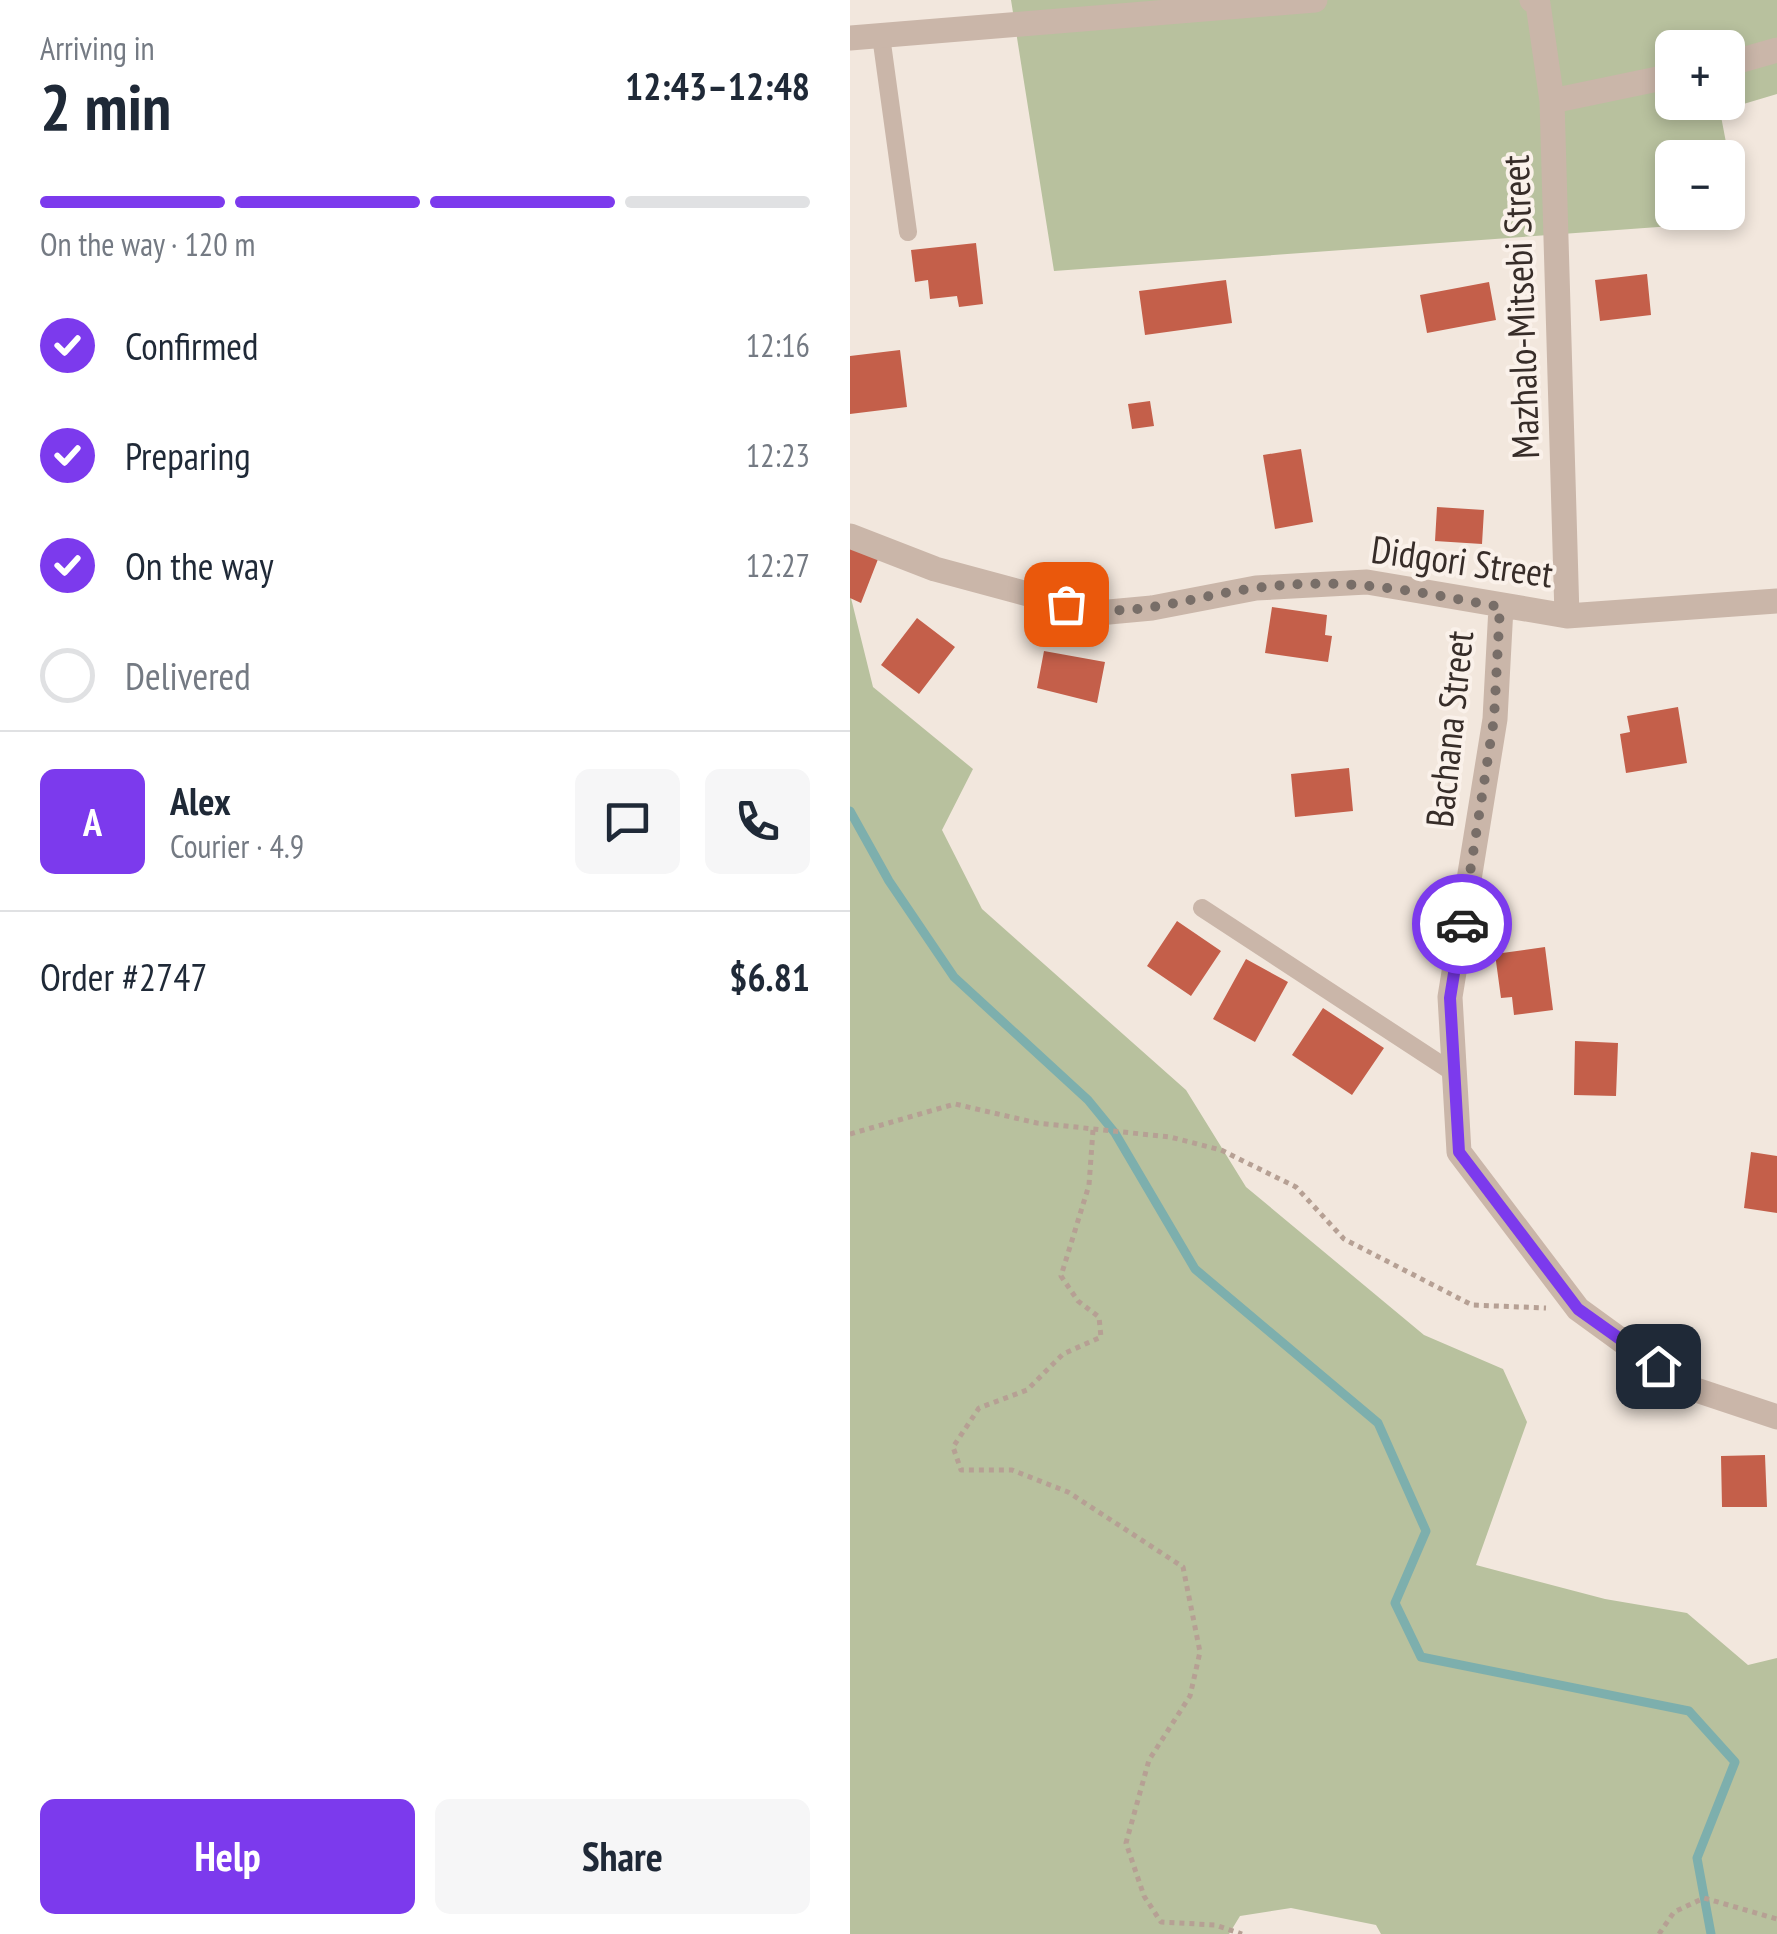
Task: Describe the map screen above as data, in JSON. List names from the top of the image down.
{
  "streets": {
    "street": ["Mazhalo-Mitsebi Street", "Didgori Street", "Bachana Street"]
  },
  "crossings": [
    ["Mazhalo-Mitsebi Street", "Didgori Street"],
    ["Didgori Street", "Bachana Street"]
  ],
  "page": {
    "heading": ["2 min", "Arriving in", "12:43–12:48"],
    "panel": [
      "Alex",
      "Courier · 4.9",
      "Order #2747",
      "$6.81"
    ],
    "map_buttons": ["+", "−"],
    "bar": "On the way · 120 m",
    "list": [
      ["Confirmed", "12:16"],
      ["Preparing", "12:23"],
      ["On the way", "12:27"],
      "Delivered"
    ],
    "round": "A",
    "buttons": ["Help", "Share"]
  }
}
